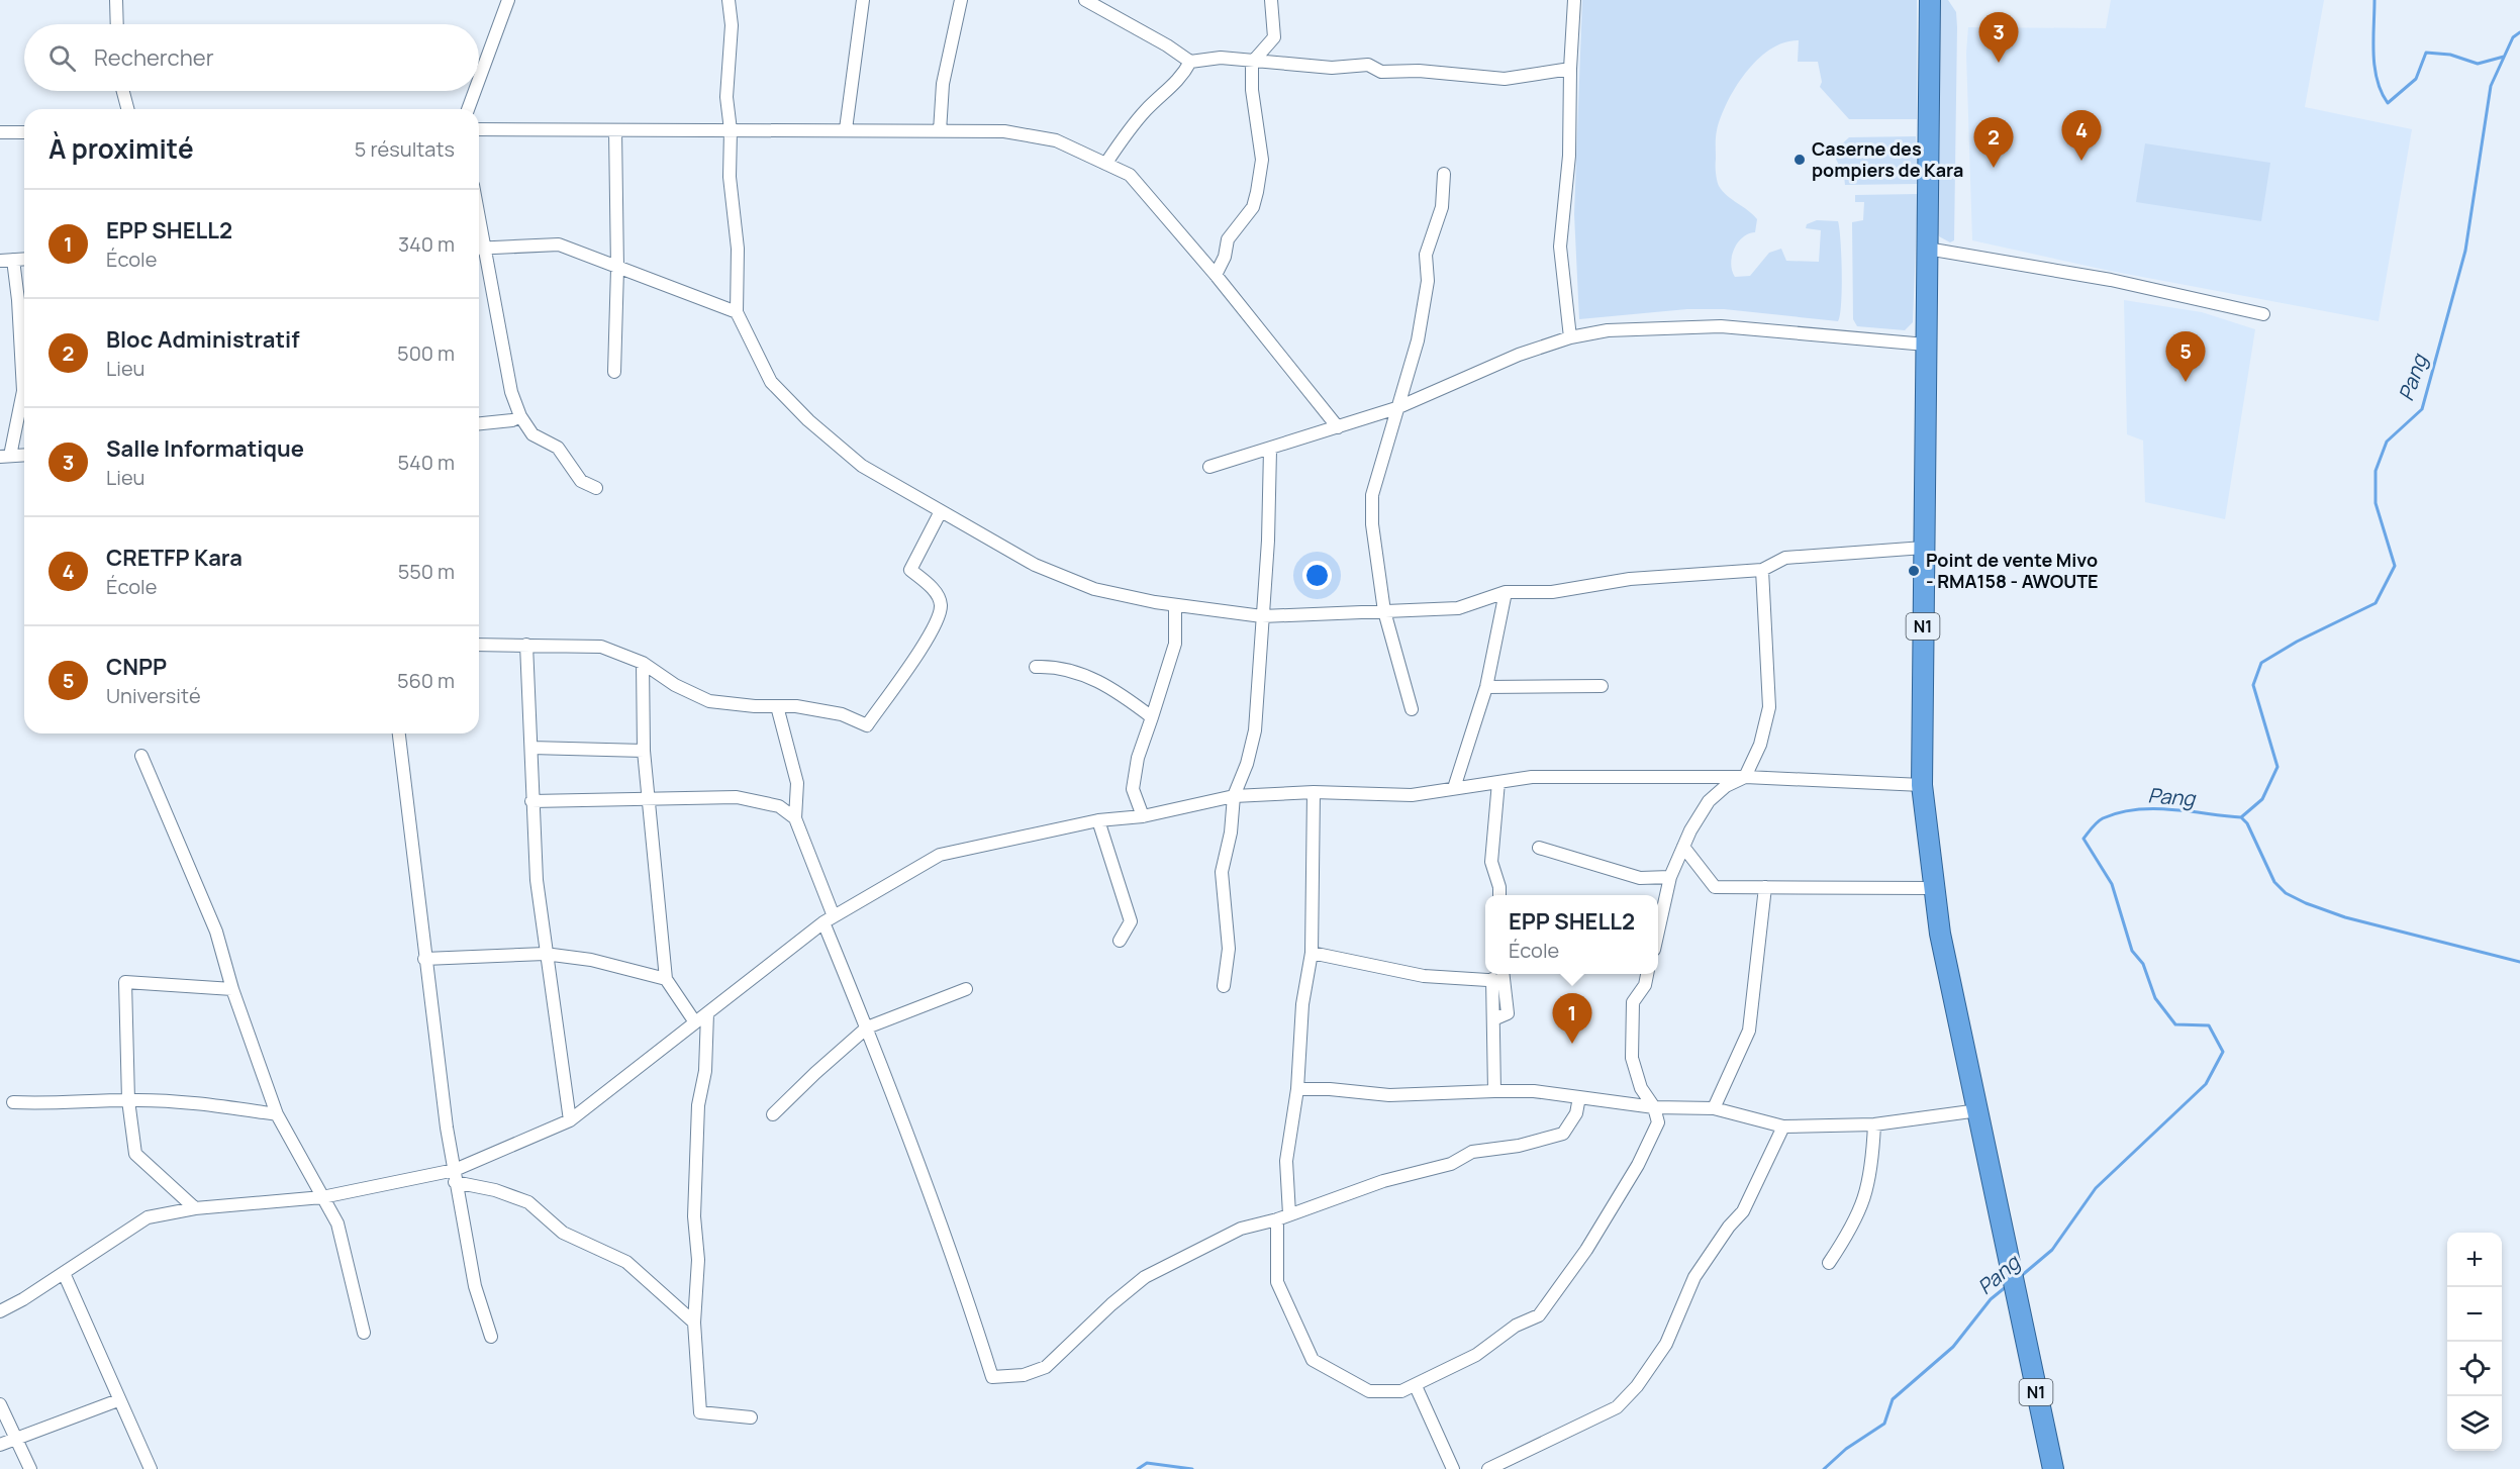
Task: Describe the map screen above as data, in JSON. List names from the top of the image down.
{
  "streets": {
    "highway": ["N1"]
  },
  "water": ["Pang"],
  "places": ["Caserne des pompiers de Kara", "Point de vente Mivo - RMA158 - AWOUTE"],
  "page": {
    "pins": [
      "3",
      "4",
      "2",
      "5",
      "1"
    ],
    "search": "Rechercher",
    "heading": ["À proximité", "5 résultats"],
    "list": [
      {
        "mark": "1",
        "name": "EPP SHELL2",
        "note": "École",
        "value": "340 m"
      },
      {
        "mark": "2",
        "name": "Bloc Administratif",
        "note": "Lieu",
        "value": "500 m"
      },
      {
        "mark": "3",
        "name": "Salle Informatique",
        "note": "Lieu",
        "value": "540 m"
      },
      {
        "mark": "4",
        "name": "CRETFP Kara",
        "note": "École",
        "value": "550 m"
      },
      {
        "mark": "5",
        "name": "CNPP",
        "note": "Université",
        "value": "560 m"
      }
    ],
    "popup": ["EPP SHELL2", "École"],
    "map_buttons": ["+", "−"]
  }
}
